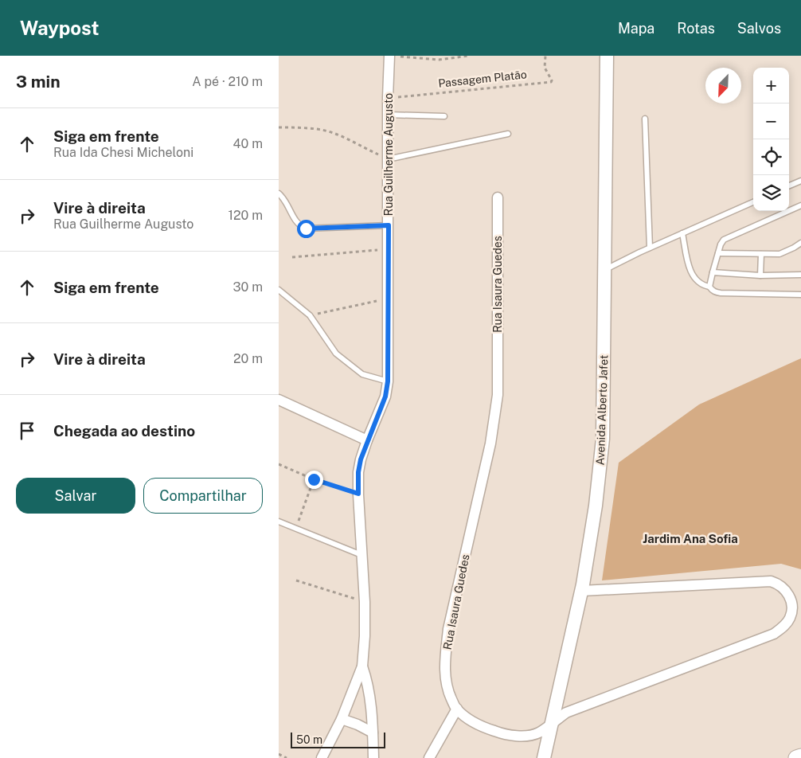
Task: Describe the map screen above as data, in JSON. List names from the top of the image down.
{
  "streets": {
    "street": ["Rua Guilherme Augusto", "Rua Isaura Guedes", "Avenida Alberto Jafet"],
    "path": ["Passagem Platão"]
  },
  "crossings": [
    ["Passagem Platão", "Rua Guilherme Augusto"],
    ["Rua Isaura Guedes", "Avenida Alberto Jafet"]
  ],
  "districts": ["Jardim Ana Sofia"],
  "scale_bar": "50 m",
  "north": "bottom left",
  "page": {
    "header": "Waypost",
    "nav": ["Mapa", "Rotas", "Salvos"],
    "heading": ["3 min", "A pé · 210 m"],
    "map_buttons": ["+", "−"],
    "list": [
      ["Siga em frente", "Rua Ida Chesi Micheloni", "40 m"],
      ["Vire à direita", "Rua Guilherme Augusto", "120 m"],
      ["Siga em frente", "30 m"],
      ["Vire à direita", "20 m"],
      "Chegada ao destino"
    ],
    "buttons": ["Salvar", "Compartilhar"],
    "scale": "50 m"
  }
}
